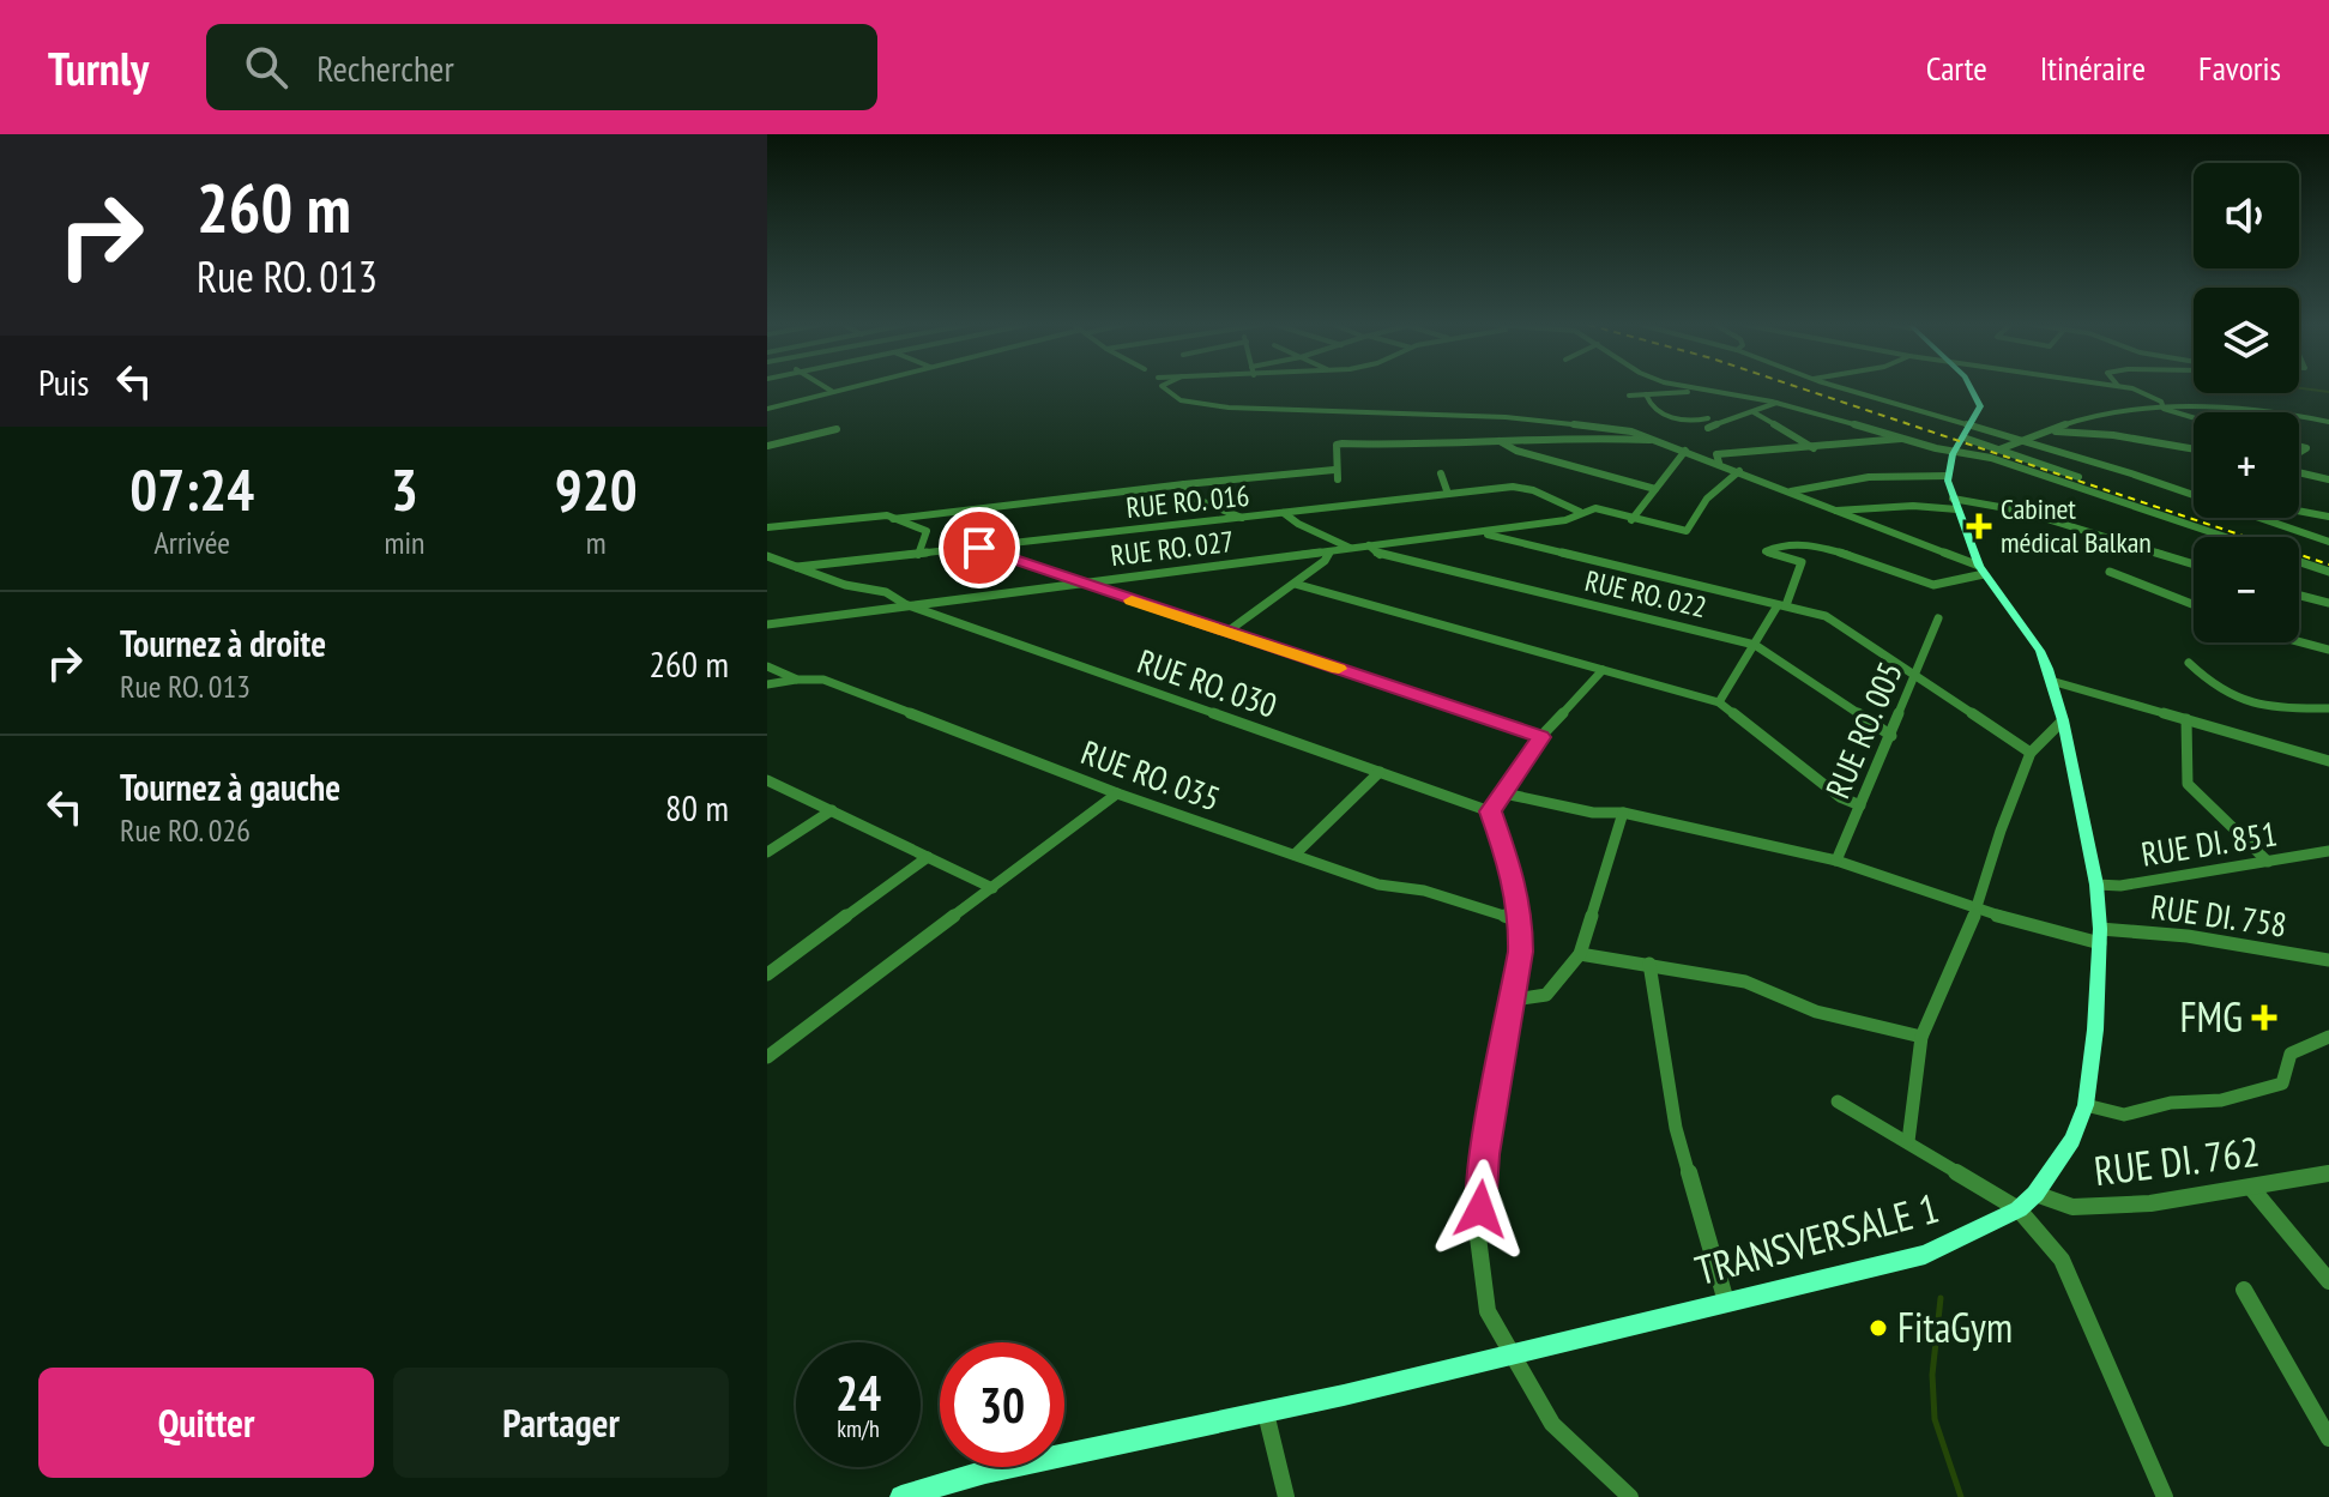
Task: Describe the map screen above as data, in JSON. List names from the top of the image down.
{
  "streets": {
    "main road": ["TRANSVERSALE 1"],
    "street": [
      "RUE RO. 016",
      "RUE RO. 027",
      "RUE RO. 022",
      "RUE RO. 030",
      "RUE RO. 005",
      "RUE RO. 035",
      "RUE DI. 851",
      "RUE DI. 758",
      "RUE DI. 762"
    ]
  },
  "crossings": [
    ["RUE RO. 016", "RUE RO. 027"],
    ["RUE RO. 016", "RUE RO. 030"],
    ["RUE RO. 027", "RUE RO. 022"],
    ["RUE RO. 027", "RUE RO. 030"],
    ["RUE RO. 022", "RUE RO. 005"],
    ["RUE RO. 005", "RUE DI. 758"],
    ["RUE DI. 851", "TRANSVERSALE 1"],
    ["RUE DI. 758", "TRANSVERSALE 1"],
    ["RUE DI. 762", "TRANSVERSALE 1"]
  ],
  "places": {
    "health": ["Cabinet médical Balkan", "FMG"],
    "other": ["FitaGym"]
  },
  "page": {
    "header": "Turnly",
    "search": "Rechercher",
    "nav": ["Carte", "Itinéraire", "Favoris"],
    "turn": ["260 m", "Rue RO. 013"],
    "map_buttons": ["+", "−"],
    "then": "Puis",
    "eta": [
      "07:24",
      "Arrivée",
      "3",
      "min",
      "920",
      "m"
    ],
    "list": [
      {
        "name": "Tournez à droite",
        "note": "Rue RO. 013",
        "value": "260 m"
      },
      {
        "name": "Tournez à gauche",
        "note": "Rue RO. 026",
        "value": "80 m"
      }
    ],
    "speed": "24 km/h",
    "limit": "30",
    "buttons": ["Quitter", "Partager"]
  }
}
